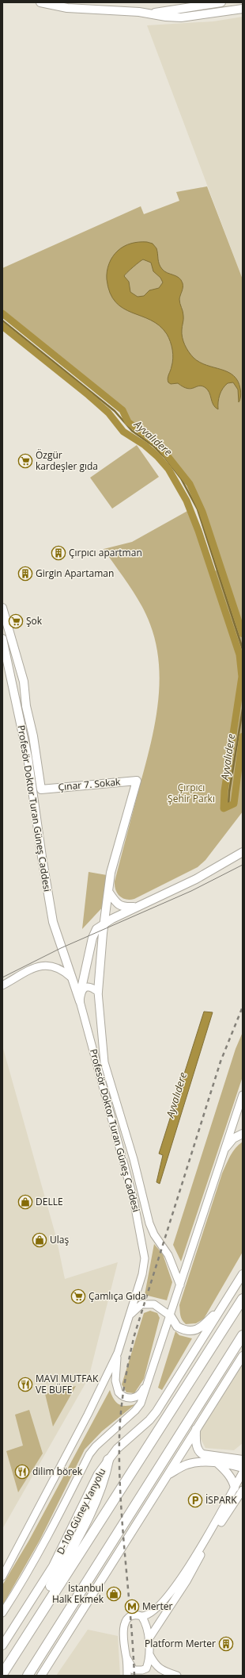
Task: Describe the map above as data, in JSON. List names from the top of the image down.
{
  "streets": {
    "main road": ["Çınar 7. Sokak", "Profesör Doktor Turan Güneş Caddesi", "D-100 Güney Yanyolu"]
  },
  "crossings": [
    ["Çınar 7. Sokak", "Profesör Doktor Turan Güneş Caddesi"]
  ],
  "water": ["Ayvalıdere"],
  "parks": ["Çırpıcı Şehir Parkı"],
  "places": {
    "supermarket": ["Özgür kardeşler gıda", "Şok", "Çamlıça Gıda"],
    "building": ["Çırpıcı apartman", "Girgin Apartaman", "Platform Merter"],
    "shop": ["DELLE", "Ulaş", "İstanbul Halk Ekmek"],
    "restaurant": ["MAVI MUTFAK VE BÜFE", "dilim börek"],
    "parking": ["İSPARK"],
    "metro station": ["Merter"]
  }
}
